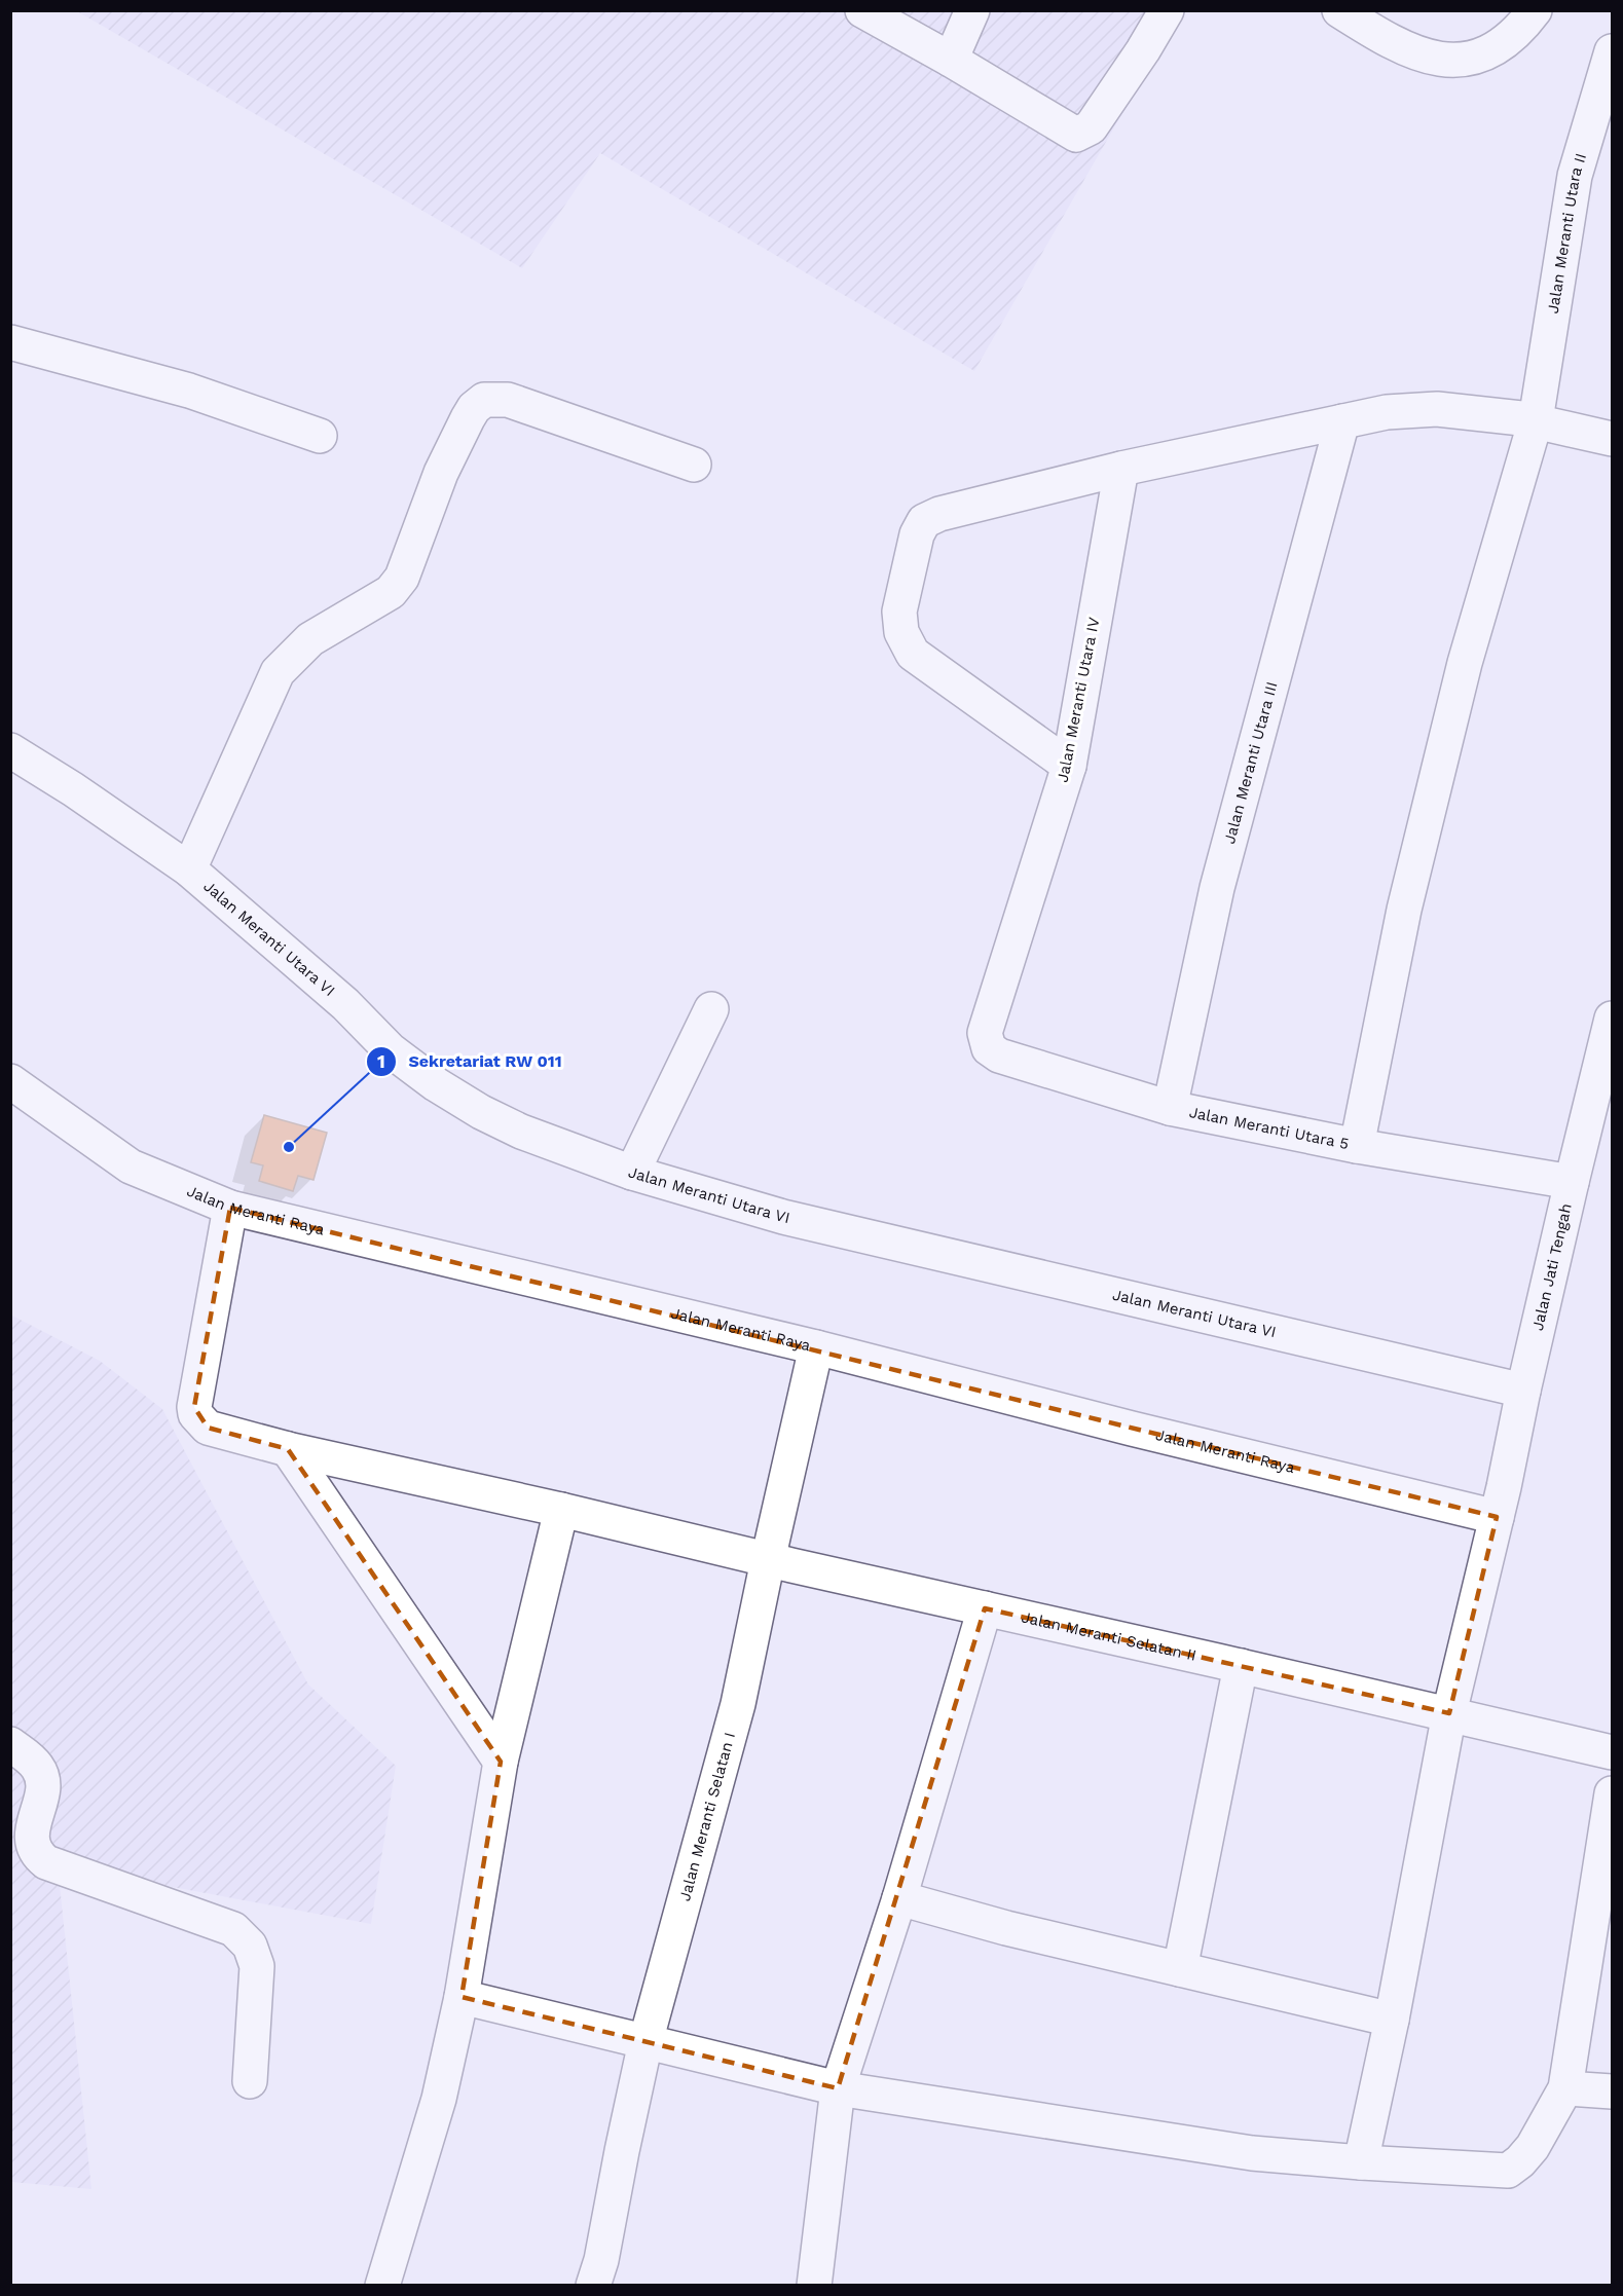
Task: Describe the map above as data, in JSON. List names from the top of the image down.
{
  "streets": {
    "street": [
      "Jalan Meranti Utara II",
      "Jalan Meranti Utara IV",
      "Jalan Meranti Utara III",
      "Jalan Meranti Utara VI",
      "Jalan Meranti Utara 5",
      "Jalan Meranti Raya",
      "Jalan Jati Tengah",
      "Jalan Meranti Selatan II",
      "Jalan Meranti Selatan I"
    ]
  },
  "crossings": [
    ["Jalan Meranti Utara II", "Jalan Meranti Utara 5"],
    ["Jalan Meranti Utara IV", "Jalan Meranti Utara 5"],
    ["Jalan Meranti Utara III", "Jalan Meranti Utara 5"],
    ["Jalan Meranti Utara VI", "Jalan Jati Tengah"],
    ["Jalan Meranti Utara 5", "Jalan Jati Tengah"],
    ["Jalan Meranti Raya", "Jalan Jati Tengah"],
    ["Jalan Meranti Raya", "Jalan Meranti Selatan II"],
    ["Jalan Meranti Raya", "Jalan Meranti Selatan I"],
    ["Jalan Jati Tengah", "Jalan Meranti Selatan II"],
    ["Jalan Meranti Selatan II", "Jalan Meranti Selatan I"]
  ],
  "places": ["Sekretariat RW 011"]
}
